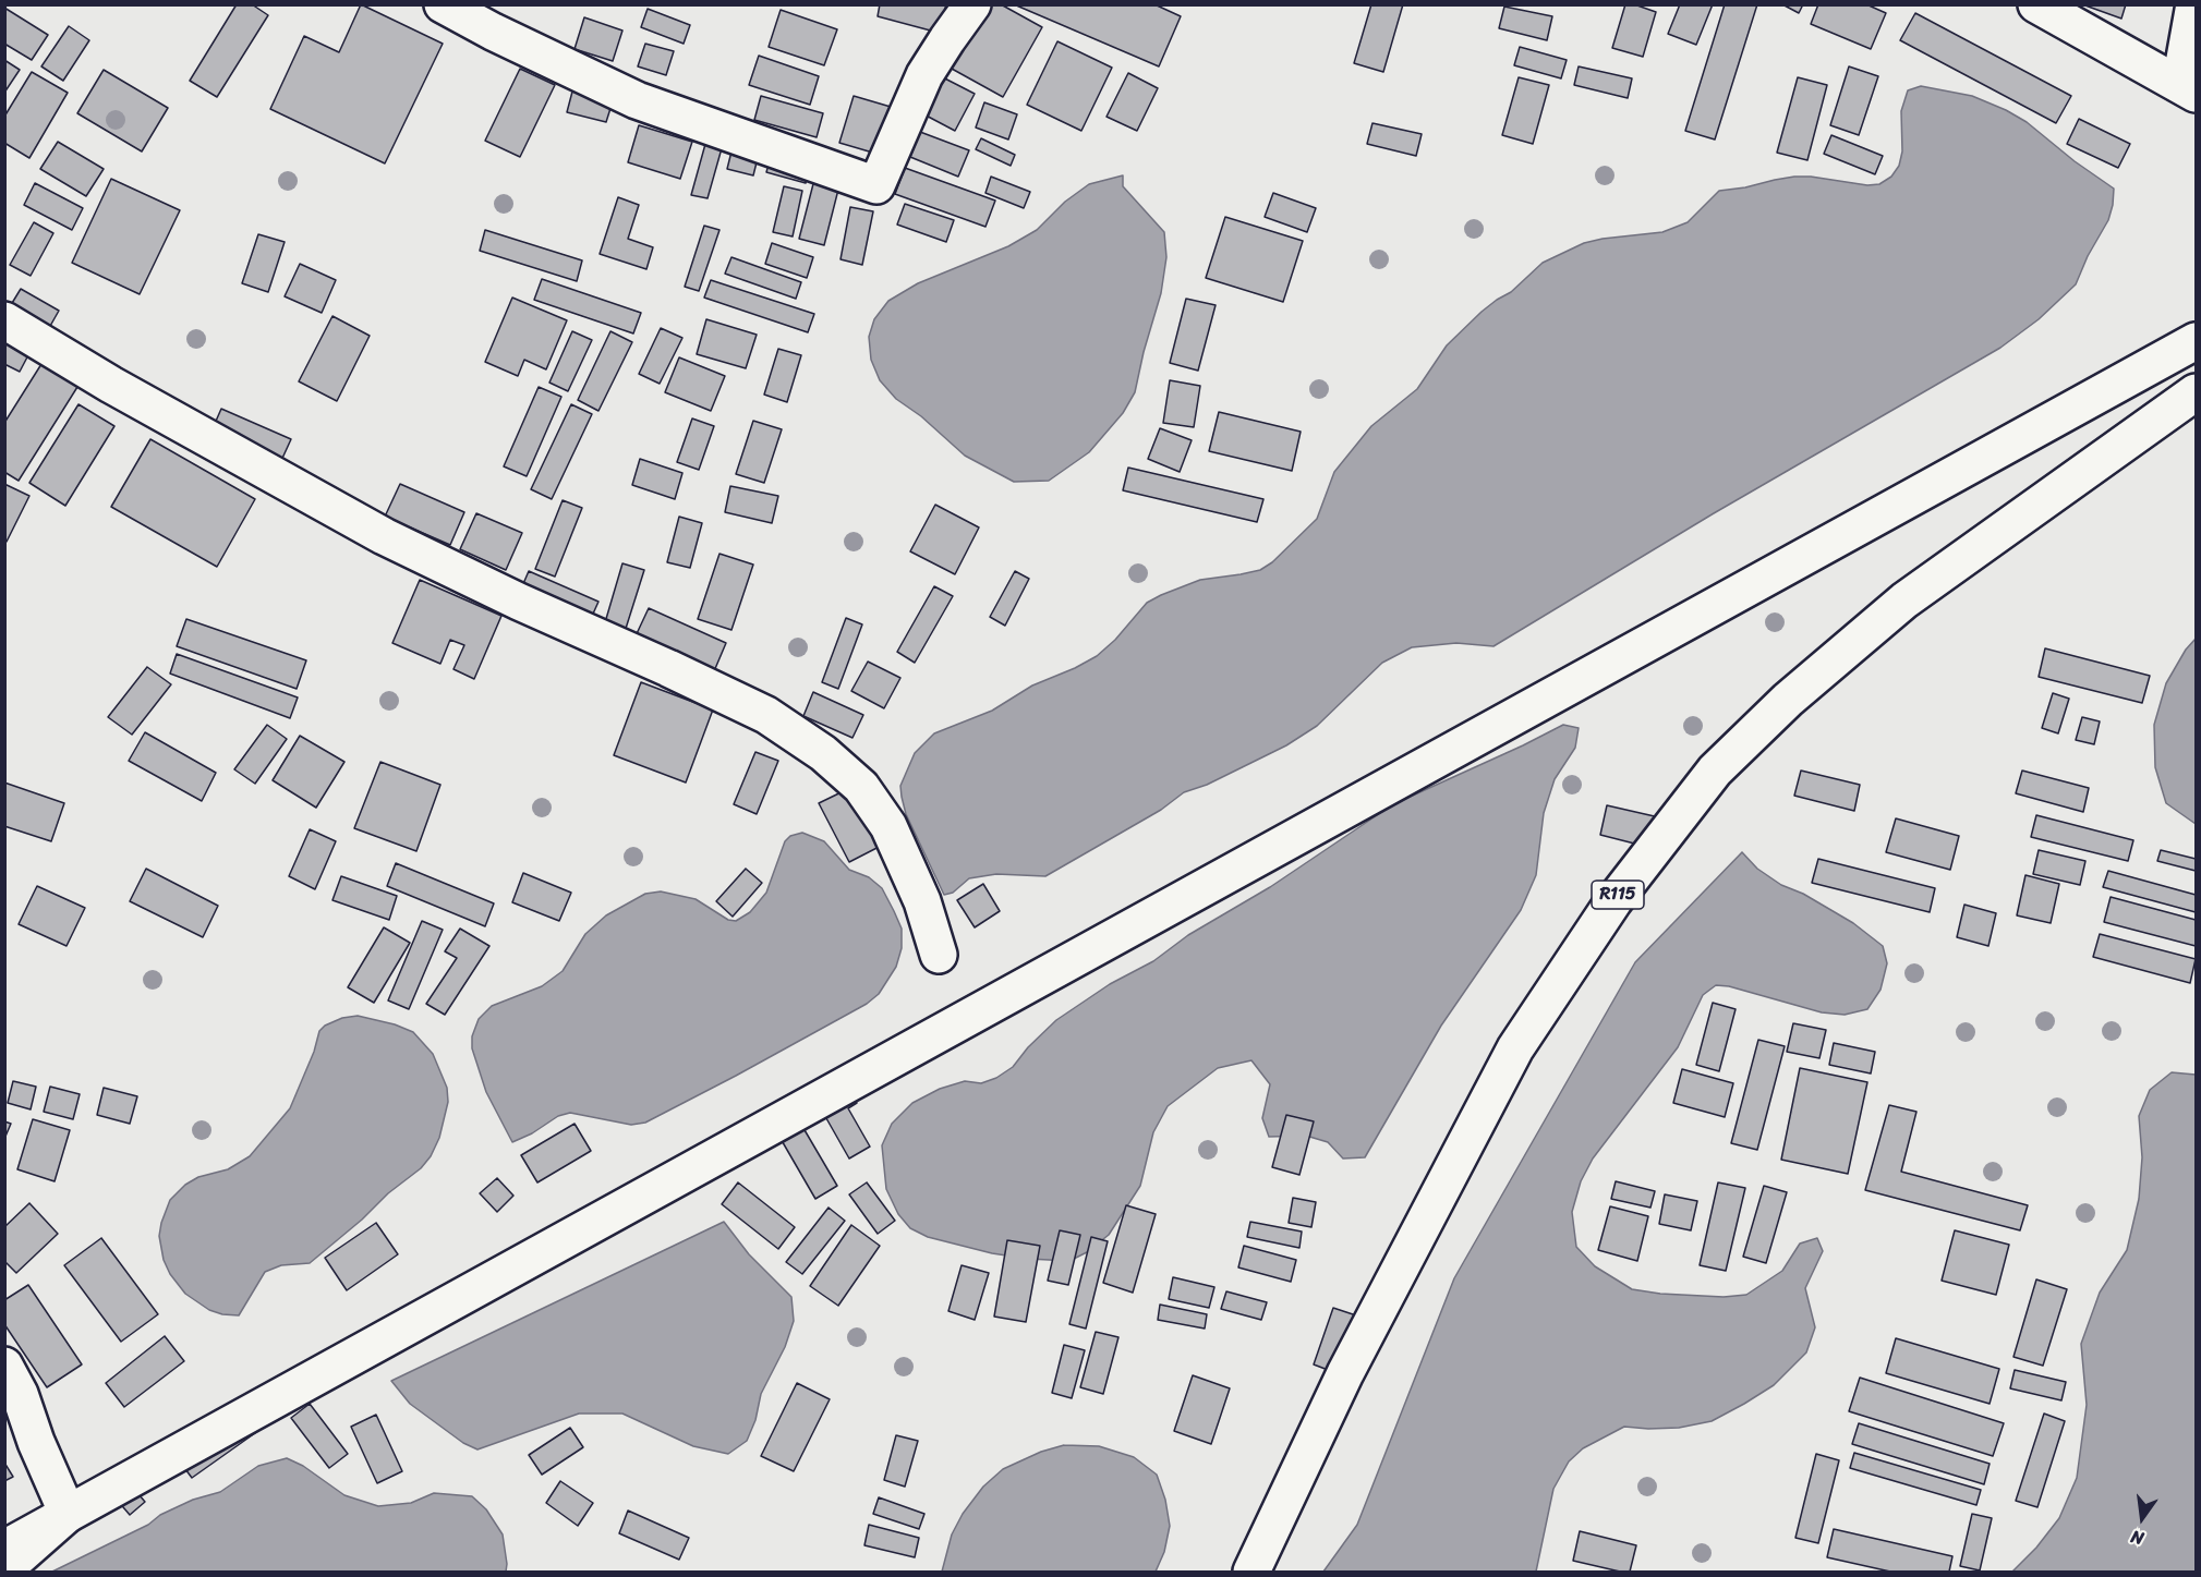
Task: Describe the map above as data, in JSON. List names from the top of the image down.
{
  "streets": {
    "street": ["R115"]
  },
  "north": "bottom"
}
